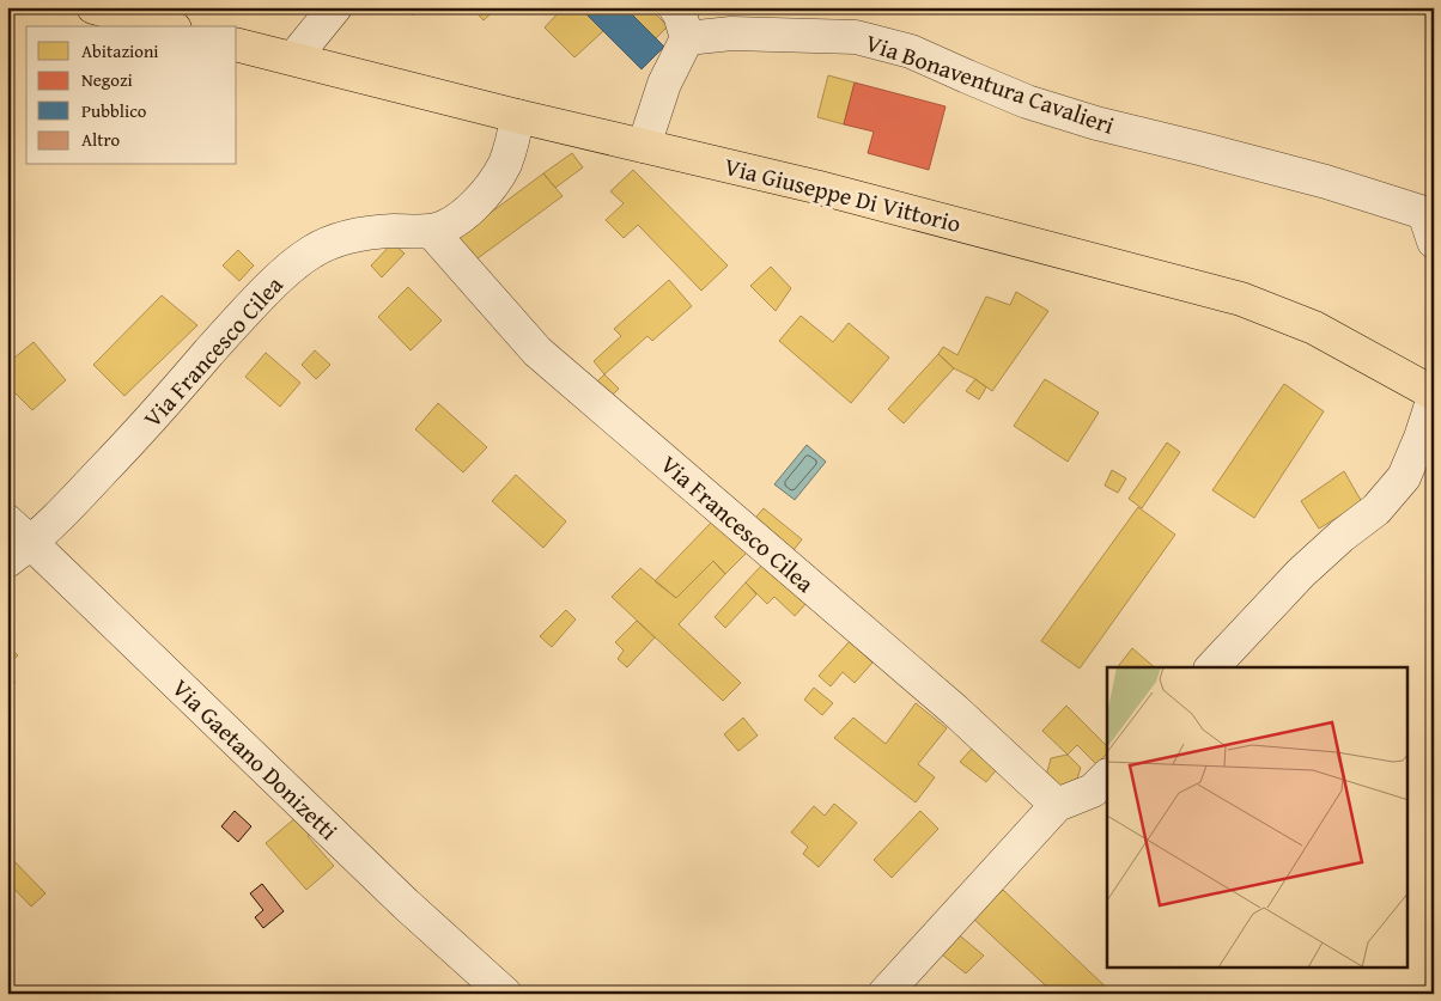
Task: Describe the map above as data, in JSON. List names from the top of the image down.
{
  "streets": {
    "main road": ["Via Giuseppe Di Vittorio"],
    "street": ["Via Bonaventura Cavalieri", "Via Francesco Cilea", "Via Gaetano Donizetti"]
  },
  "crossings": [
    ["Via Giuseppe Di Vittorio", "Via Francesco Cilea"],
    ["Via Francesco Cilea", "Via Gaetano Donizetti"]
  ],
  "legend": [
    "Abitazioni",
    "Negozi",
    "Pubblico",
    "Altro"
  ]
}
